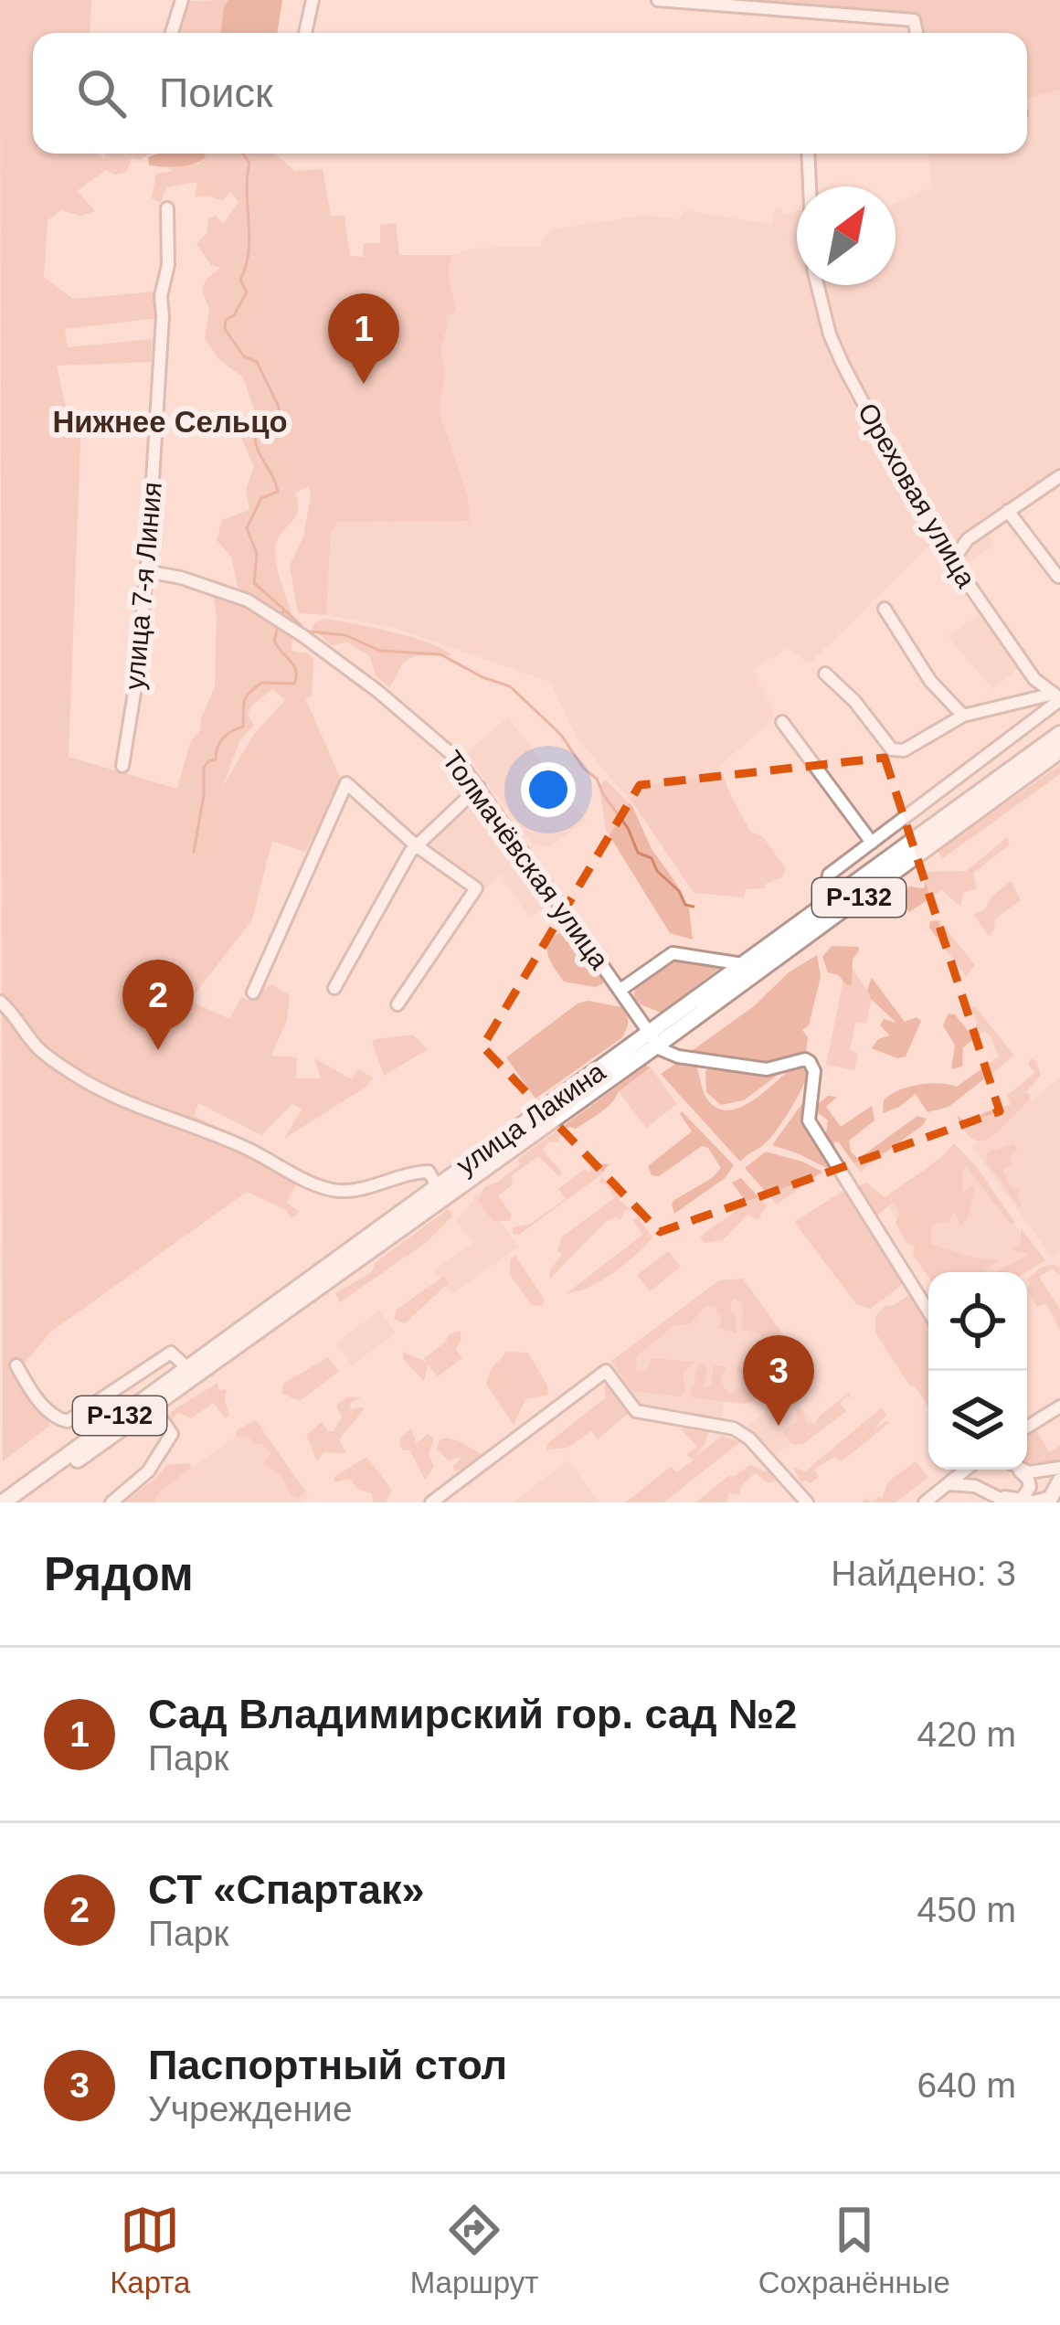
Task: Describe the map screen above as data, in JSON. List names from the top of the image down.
{
  "streets": {
    "highway": ["Р-132", "улица Лакина"],
    "street": ["Ореховая улица", "улица 7-я Линия", "Толмачёвская улица"]
  },
  "crossings": [
    ["улица 7-я Линия", "Толмачёвская улица"],
    ["Толмачёвская улица", "улица Лакина"]
  ],
  "districts": ["Нижнее Сельцо"],
  "north": "top right",
  "page": {
    "search": "Поиск",
    "pins": ["1", "2", "3"],
    "heading": ["Рядом", "Найдено: 3"],
    "list": [
      {
        "mark": "1",
        "name": "Сад Владимирский гор. сад №2",
        "note": "Парк",
        "value": "420 m"
      },
      {
        "mark": "2",
        "name": "СТ «Спартак»",
        "note": "Парк",
        "value": "450 m"
      },
      {
        "mark": "3",
        "name": "Паспортный стол",
        "note": "Учреждение",
        "value": "640 m"
      }
    ],
    "nav": ["Карта", "Маршрут", "Сохранённые"]
  }
}
